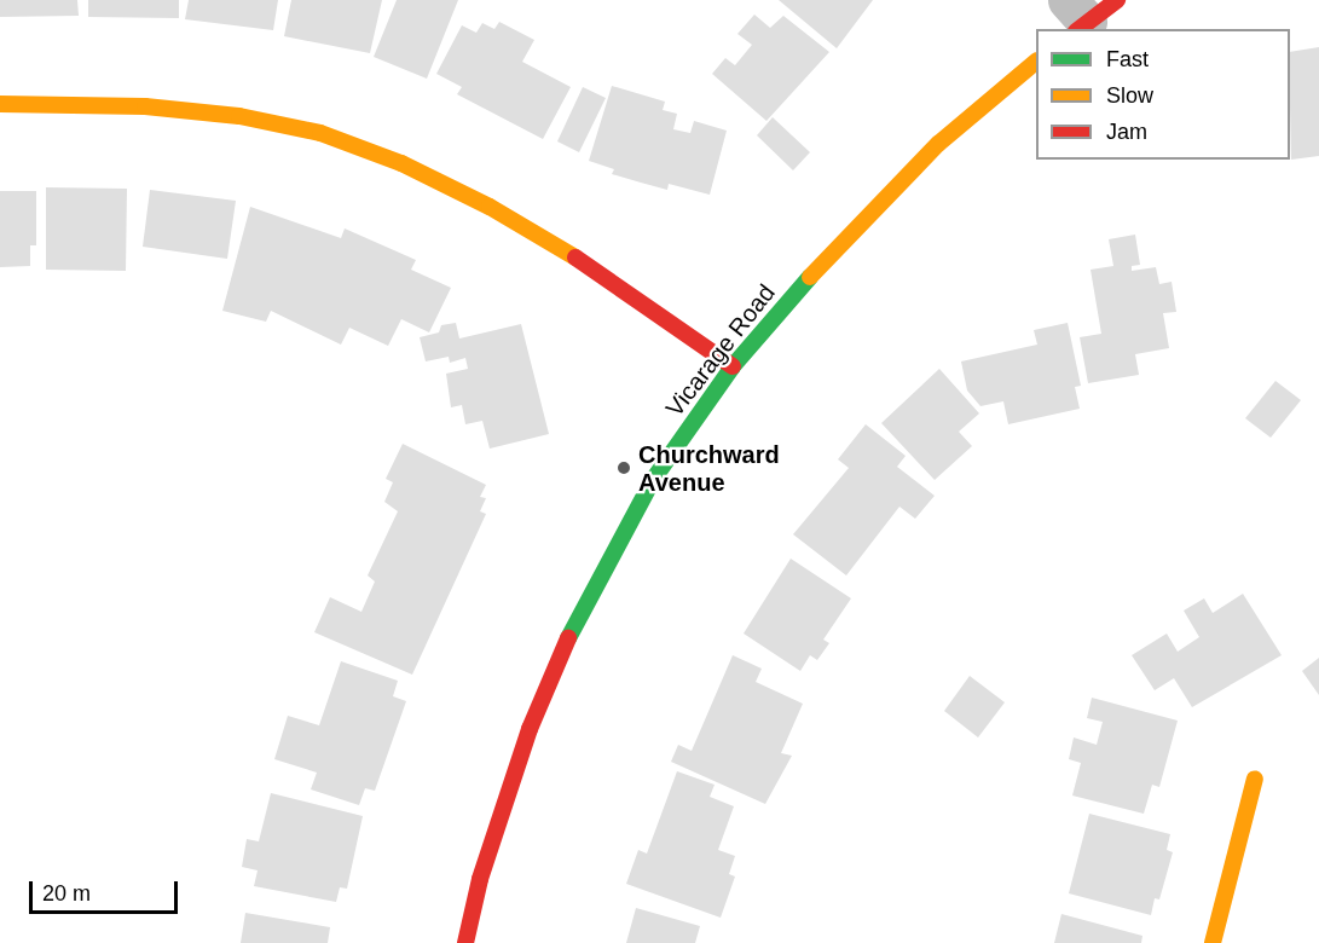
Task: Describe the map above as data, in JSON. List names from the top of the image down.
{
  "streets": {
    "main road": ["Vicarage Road"]
  },
  "places": ["Churchward Avenue"],
  "legend": ["Fast", "Slow", "Jam"],
  "scale_bar": "20 m"
}
